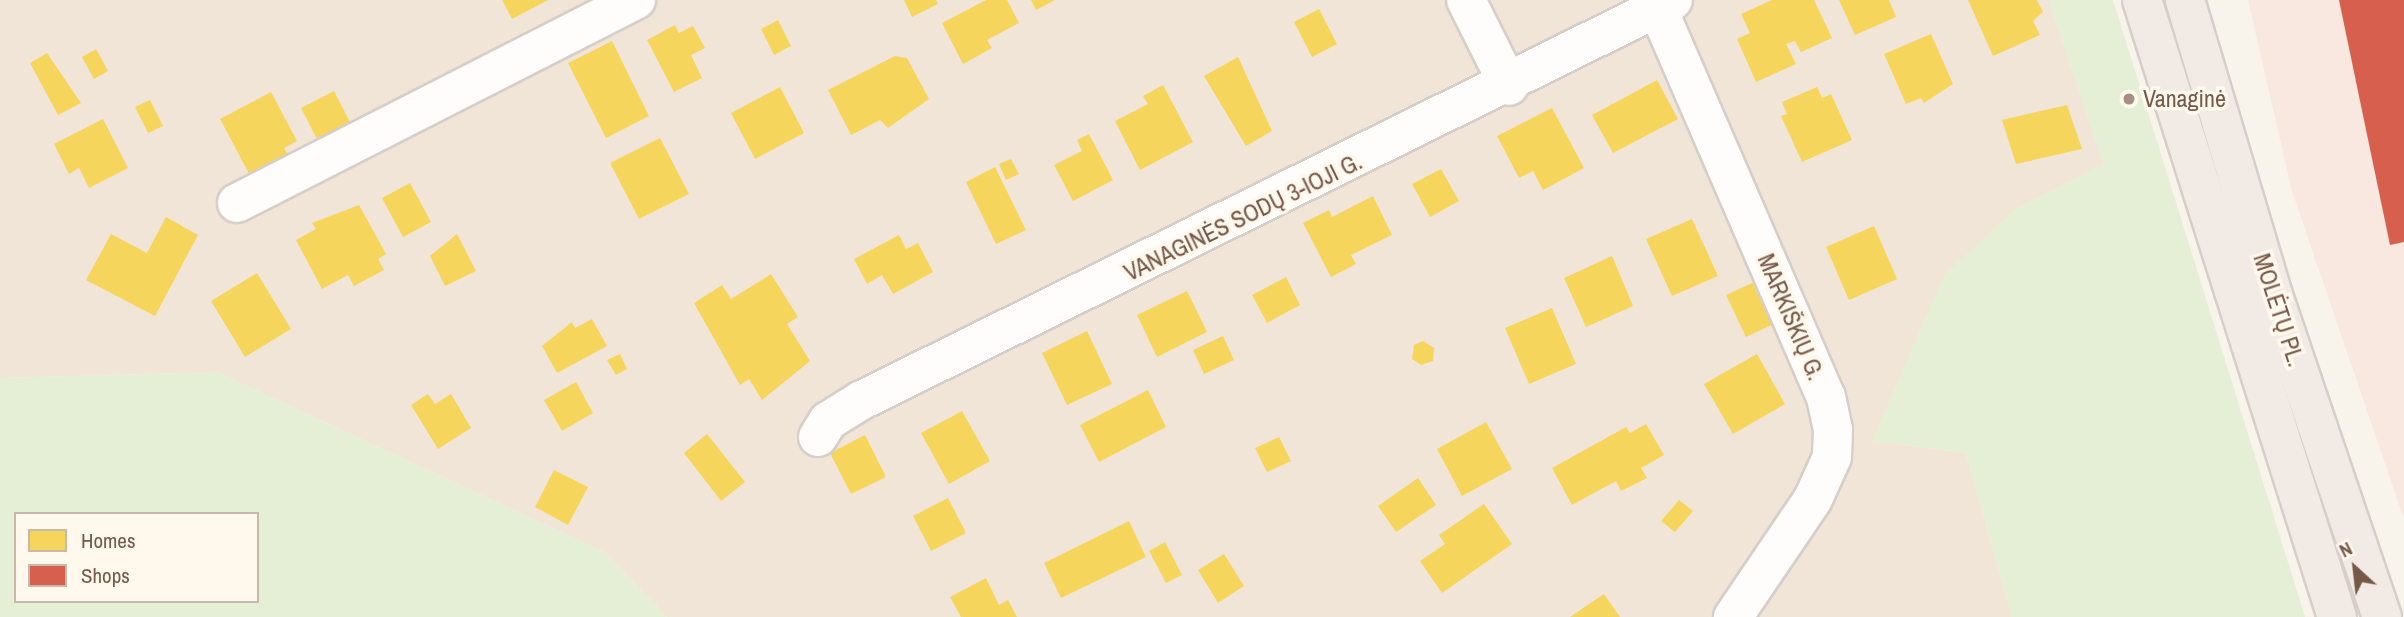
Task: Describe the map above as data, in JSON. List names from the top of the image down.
{
  "streets": {
    "highway": ["MOLĖTŲ PL."],
    "street": ["VANAGINĖS SODŲ 3-IOJI G.", "MARKIŠKIŲ G."]
  },
  "crossings": [
    ["VANAGINĖS SODŲ 3-IOJI G.", "MARKIŠKIŲ G."]
  ],
  "places": ["Vanaginė"],
  "legend": ["Homes", "Shops"],
  "north": "top left"
}
